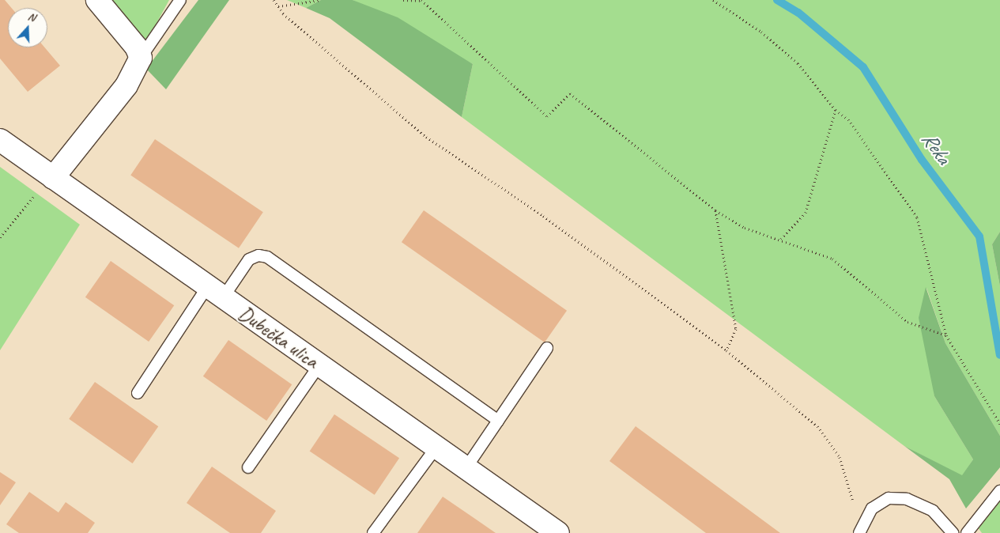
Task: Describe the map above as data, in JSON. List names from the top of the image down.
{
  "streets": {
    "street": ["Dubečka ulica"]
  },
  "water": ["Reka"],
  "north": "top"
}
